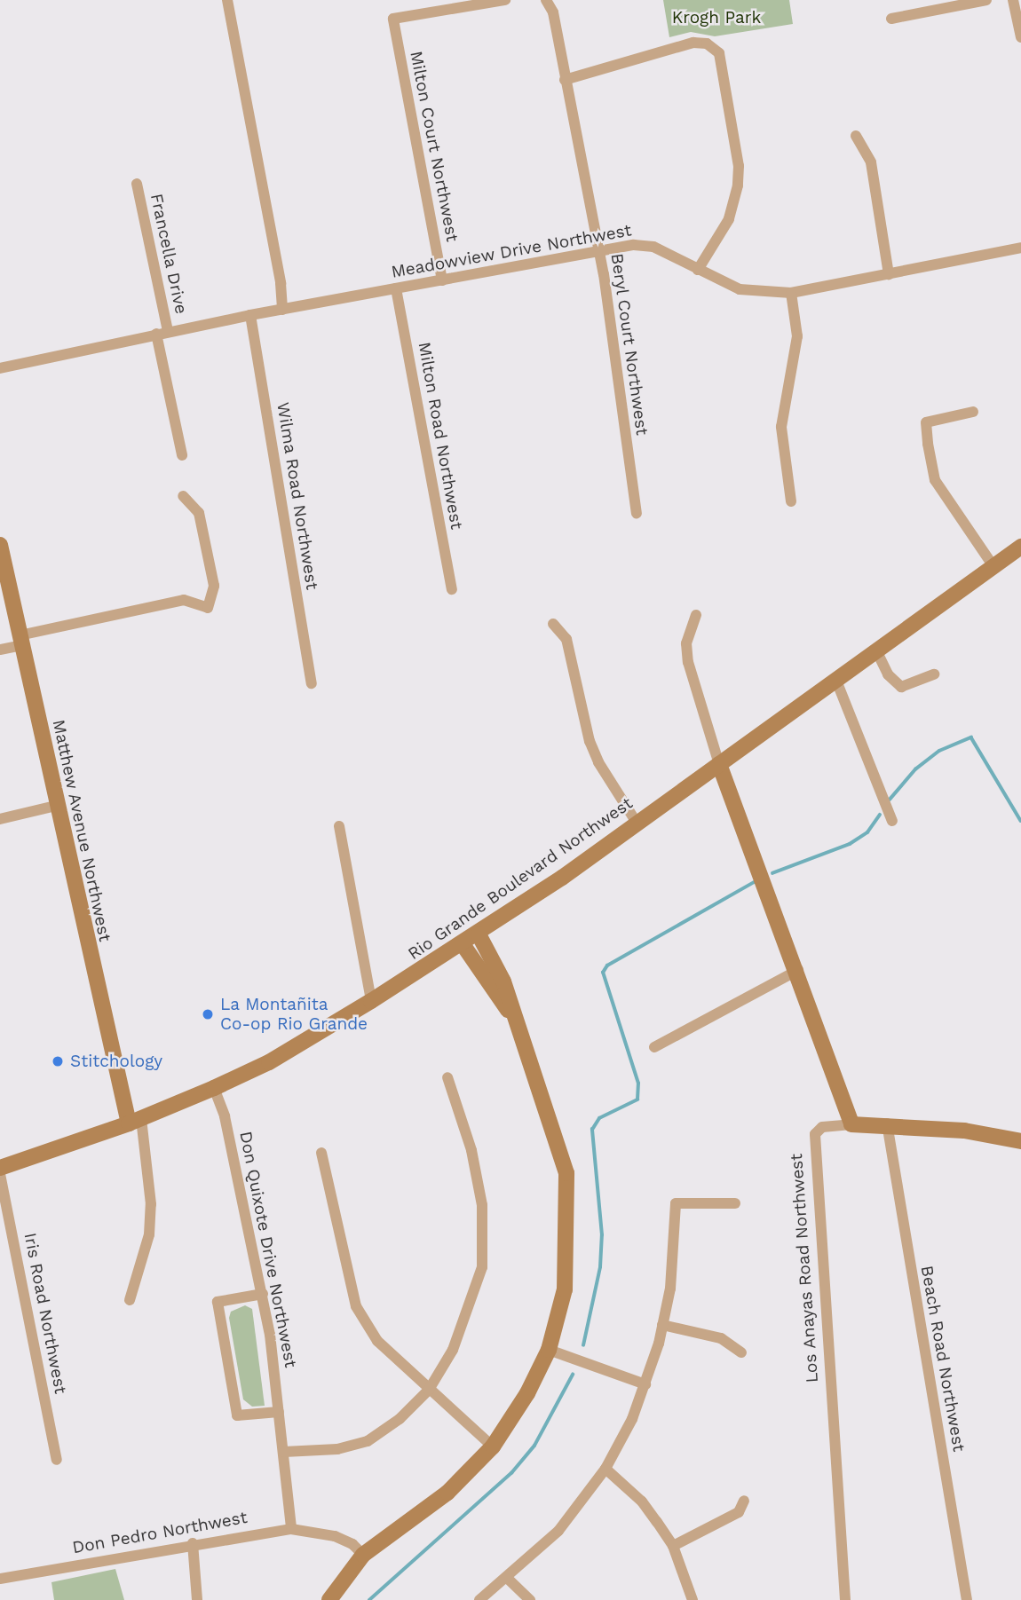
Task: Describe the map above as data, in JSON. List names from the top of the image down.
{
  "streets": {
    "street": [
      "Milton Court Northwest",
      "Meadowview Drive Northwest",
      "Francella Drive",
      "Beryl Court Northwest",
      "Milton Road Northwest",
      "Wilma Road Northwest",
      "Matthew Avenue Northwest",
      "Rio Grande Boulevard Northwest",
      "Don Quixote Drive Northwest",
      "Los Anayas Road Northwest",
      "Iris Road Northwest",
      "Beach Road Northwest",
      "Don Pedro Northwest"
    ]
  },
  "crossings": [
    ["Milton Court Northwest", "Meadowview Drive Northwest"],
    ["Meadowview Drive Northwest", "Francella Drive"],
    ["Meadowview Drive Northwest", "Beryl Court Northwest"],
    ["Meadowview Drive Northwest", "Milton Road Northwest"],
    ["Meadowview Drive Northwest", "Wilma Road Northwest"],
    ["Matthew Avenue Northwest", "Rio Grande Boulevard Northwest"],
    ["Rio Grande Boulevard Northwest", "Don Quixote Drive Northwest"],
    ["Don Quixote Drive Northwest", "Don Pedro Northwest"]
  ],
  "parks": ["Krogh Park"],
  "places": ["La Montañita Co-op Rio Grande", "Stitchology"]
}
